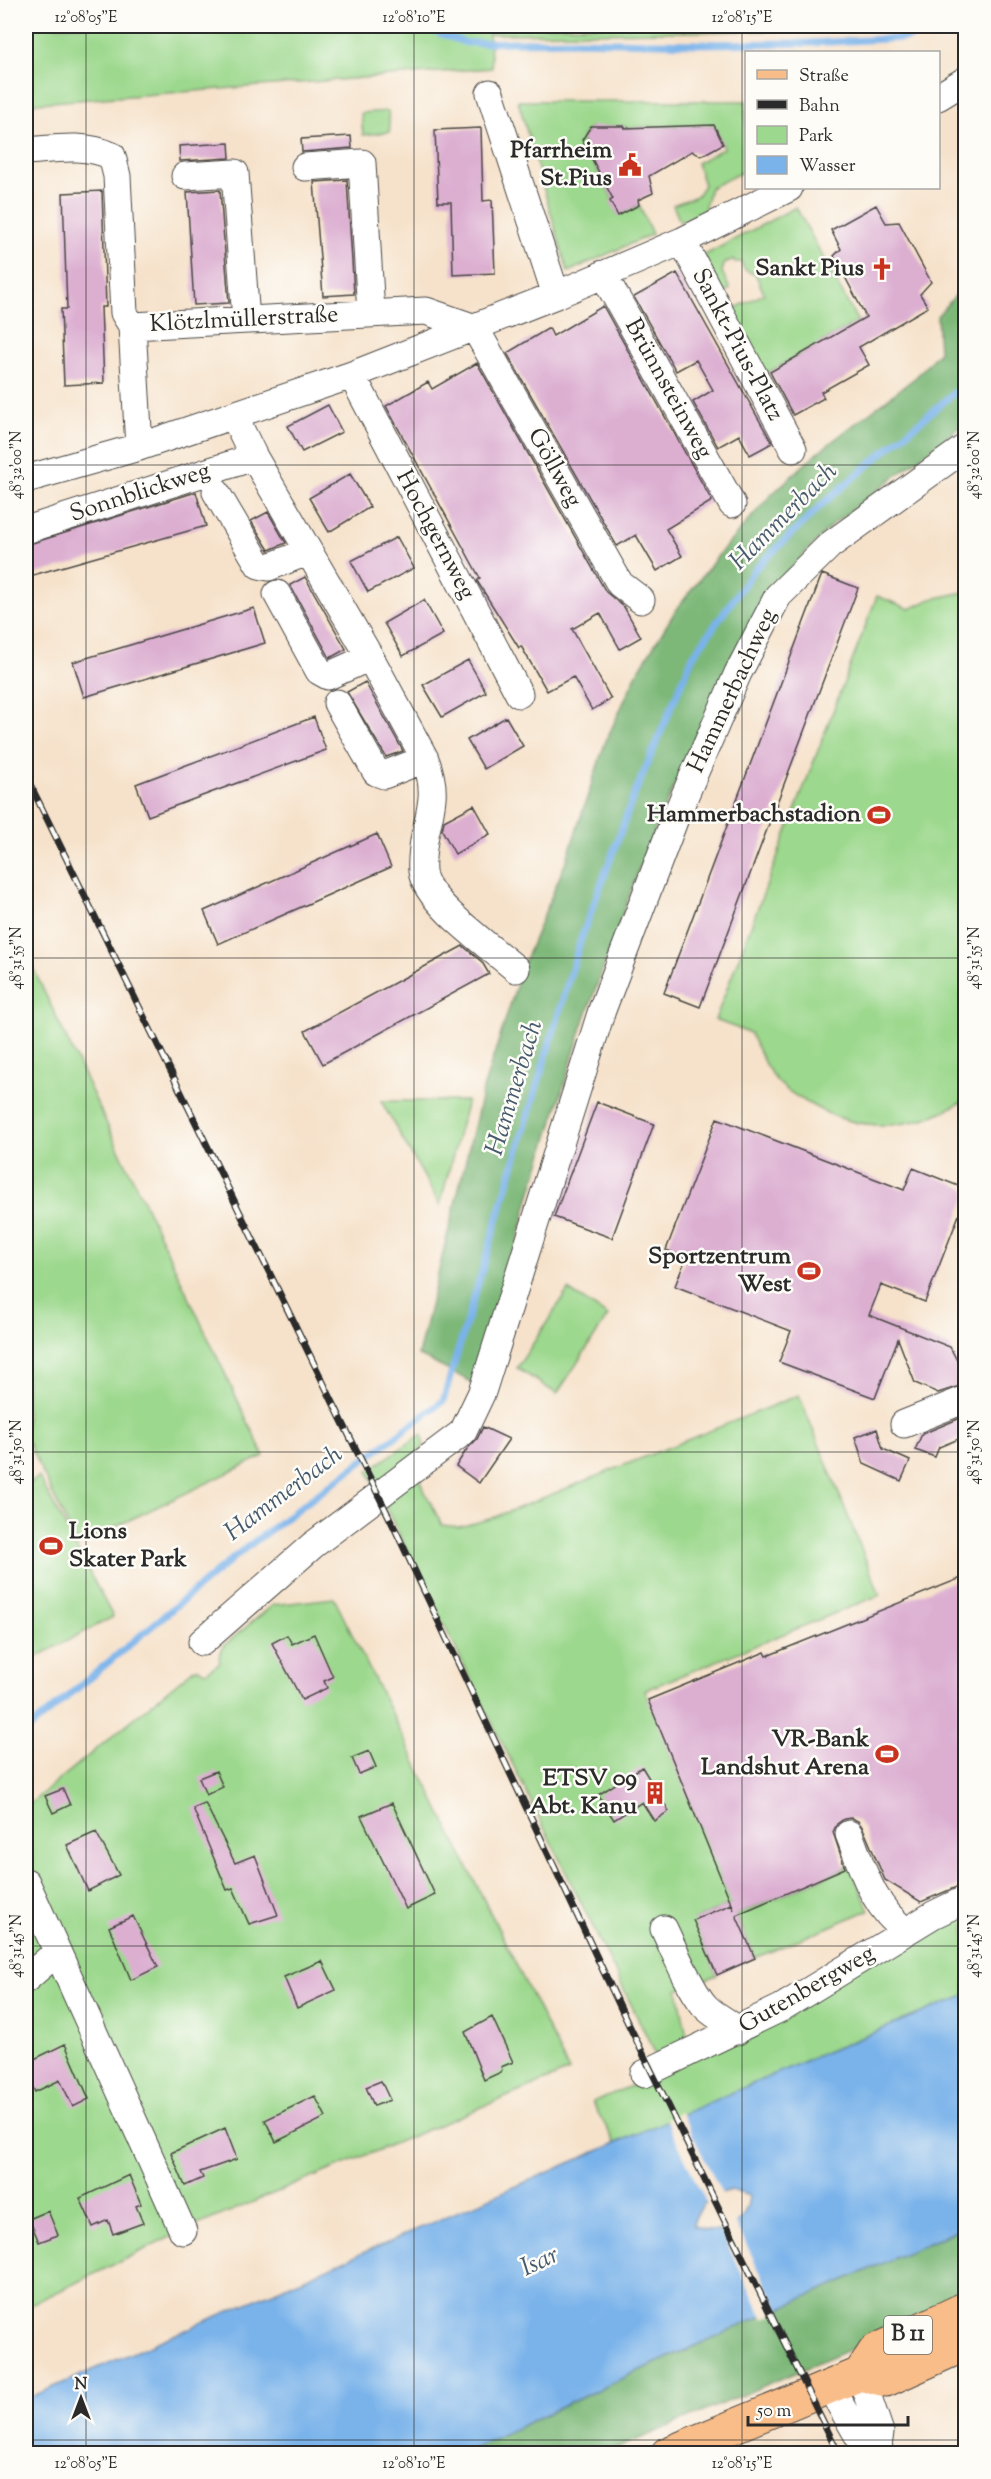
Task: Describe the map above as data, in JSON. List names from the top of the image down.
{
  "streets": {
    "main road": ["B 11"],
    "street": [
      "Klötzlmüllerstraße",
      "Sankt-Pius-Platz",
      "Brünnsteinweg",
      "Göllweg",
      "Sonnblickweg",
      "Hochgernweg",
      "Hammerbachweg",
      "Gutenbergweg"
    ]
  },
  "crossings": [
    ["Klötzlmüllerstraße", "Göllweg"]
  ],
  "water": ["Hammerbach", "Isar"],
  "places": {
    "public building": ["Pfarrheim St.Pius"],
    "church": ["Sankt Pius"],
    "sports": [
      "Hammerbachstadion",
      "Sportzentrum West",
      "Lions Skater Park",
      "VR-Bank Landshut Arena"
    ],
    "building": ["ETSV 09 Abt. Kanu"]
  },
  "legend": [
    "Straße",
    "Bahn",
    "Park",
    "Wasser"
  ],
  "scale_bar": "50 m",
  "north": "top",
  "coordinates": [
    "12°08'05\"E",
    "12°08'10\"E",
    "12°08'15\"E",
    "48°32'00\"N",
    "48°31'55\"N",
    "48°31'50\"N",
    "48°31'45\"N"
  ]
}
